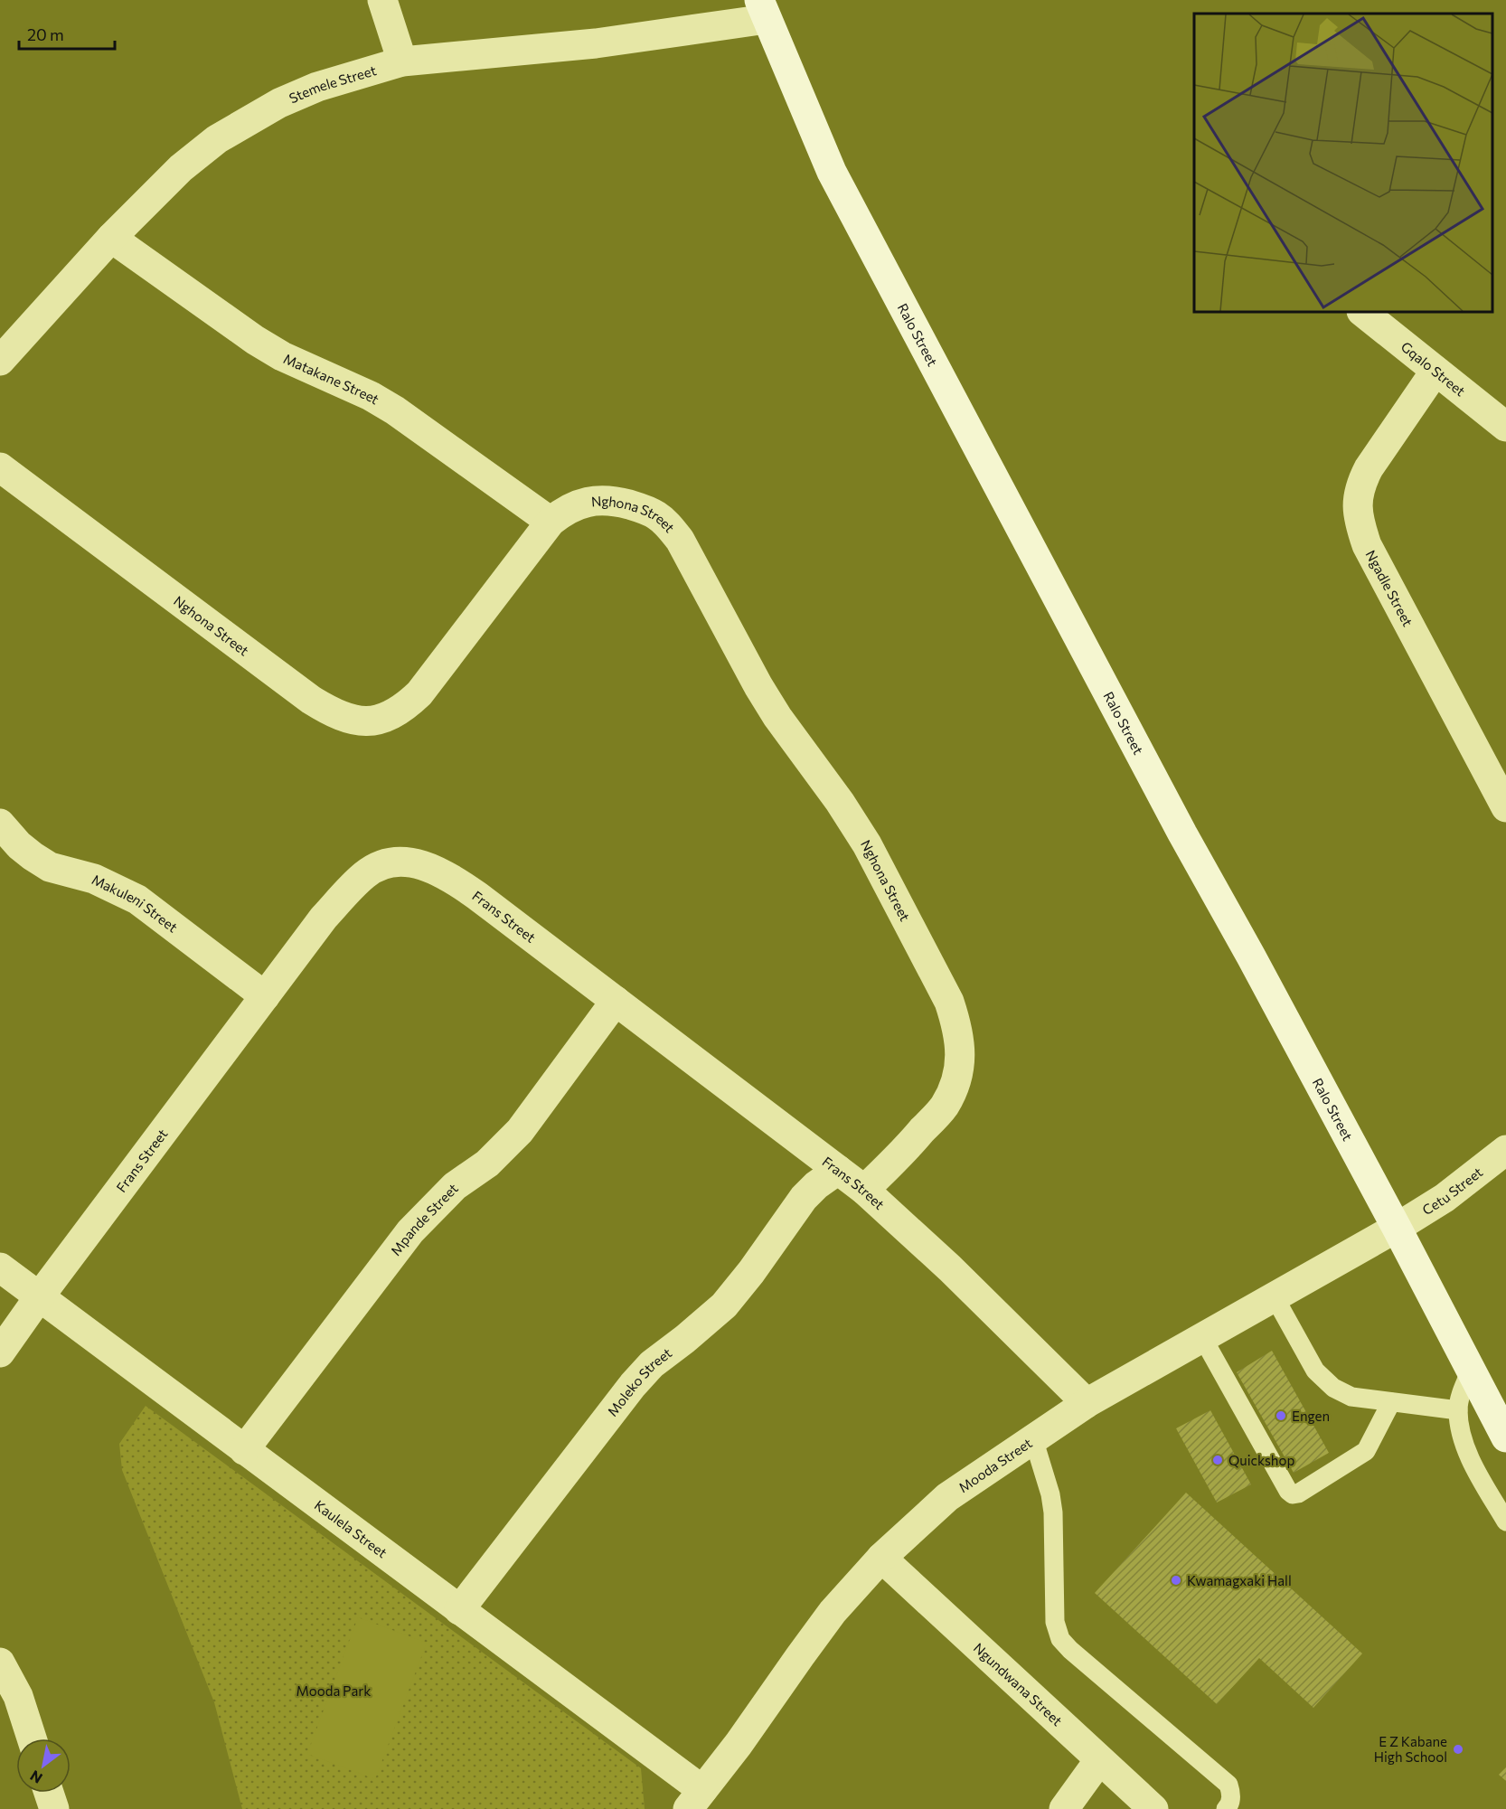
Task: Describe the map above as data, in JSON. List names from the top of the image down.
{
  "streets": {
    "street": [
      "Stemele Street",
      "Ralo Street",
      "Gqalo Street",
      "Matakane Street",
      "Nghona Street",
      "Ngadle Street",
      "Makuleni Street",
      "Frans Street",
      "Cetu Street",
      "Mpande Street",
      "Moleko Street",
      "Mooda Street",
      "Kaulela Street",
      "Ngundwana Street"
    ]
  },
  "crossings": [
    ["Stemele Street", "Ralo Street"],
    ["Stemele Street", "Matakane Street"],
    ["Ralo Street", "Cetu Street"],
    ["Ralo Street", "Mooda Street"],
    ["Gqalo Street", "Ngadle Street"],
    ["Matakane Street", "Nghona Street"],
    ["Nghona Street", "Frans Street"],
    ["Makuleni Street", "Frans Street"],
    ["Frans Street", "Mpande Street"],
    ["Frans Street", "Moleko Street"],
    ["Frans Street", "Mooda Street"],
    ["Frans Street", "Kaulela Street"],
    ["Cetu Street", "Mooda Street"],
    ["Mpande Street", "Kaulela Street"],
    ["Moleko Street", "Kaulela Street"],
    ["Mooda Street", "Kaulela Street"],
    ["Mooda Street", "Ngundwana Street"]
  ],
  "parks": ["Mooda Park"],
  "places": [
    "Engen",
    "Quickshop",
    "Kwamagxaki Hall",
    "E Z Kabane High School"
  ],
  "scale_bar": "20 m",
  "north": "bottom left"
}
